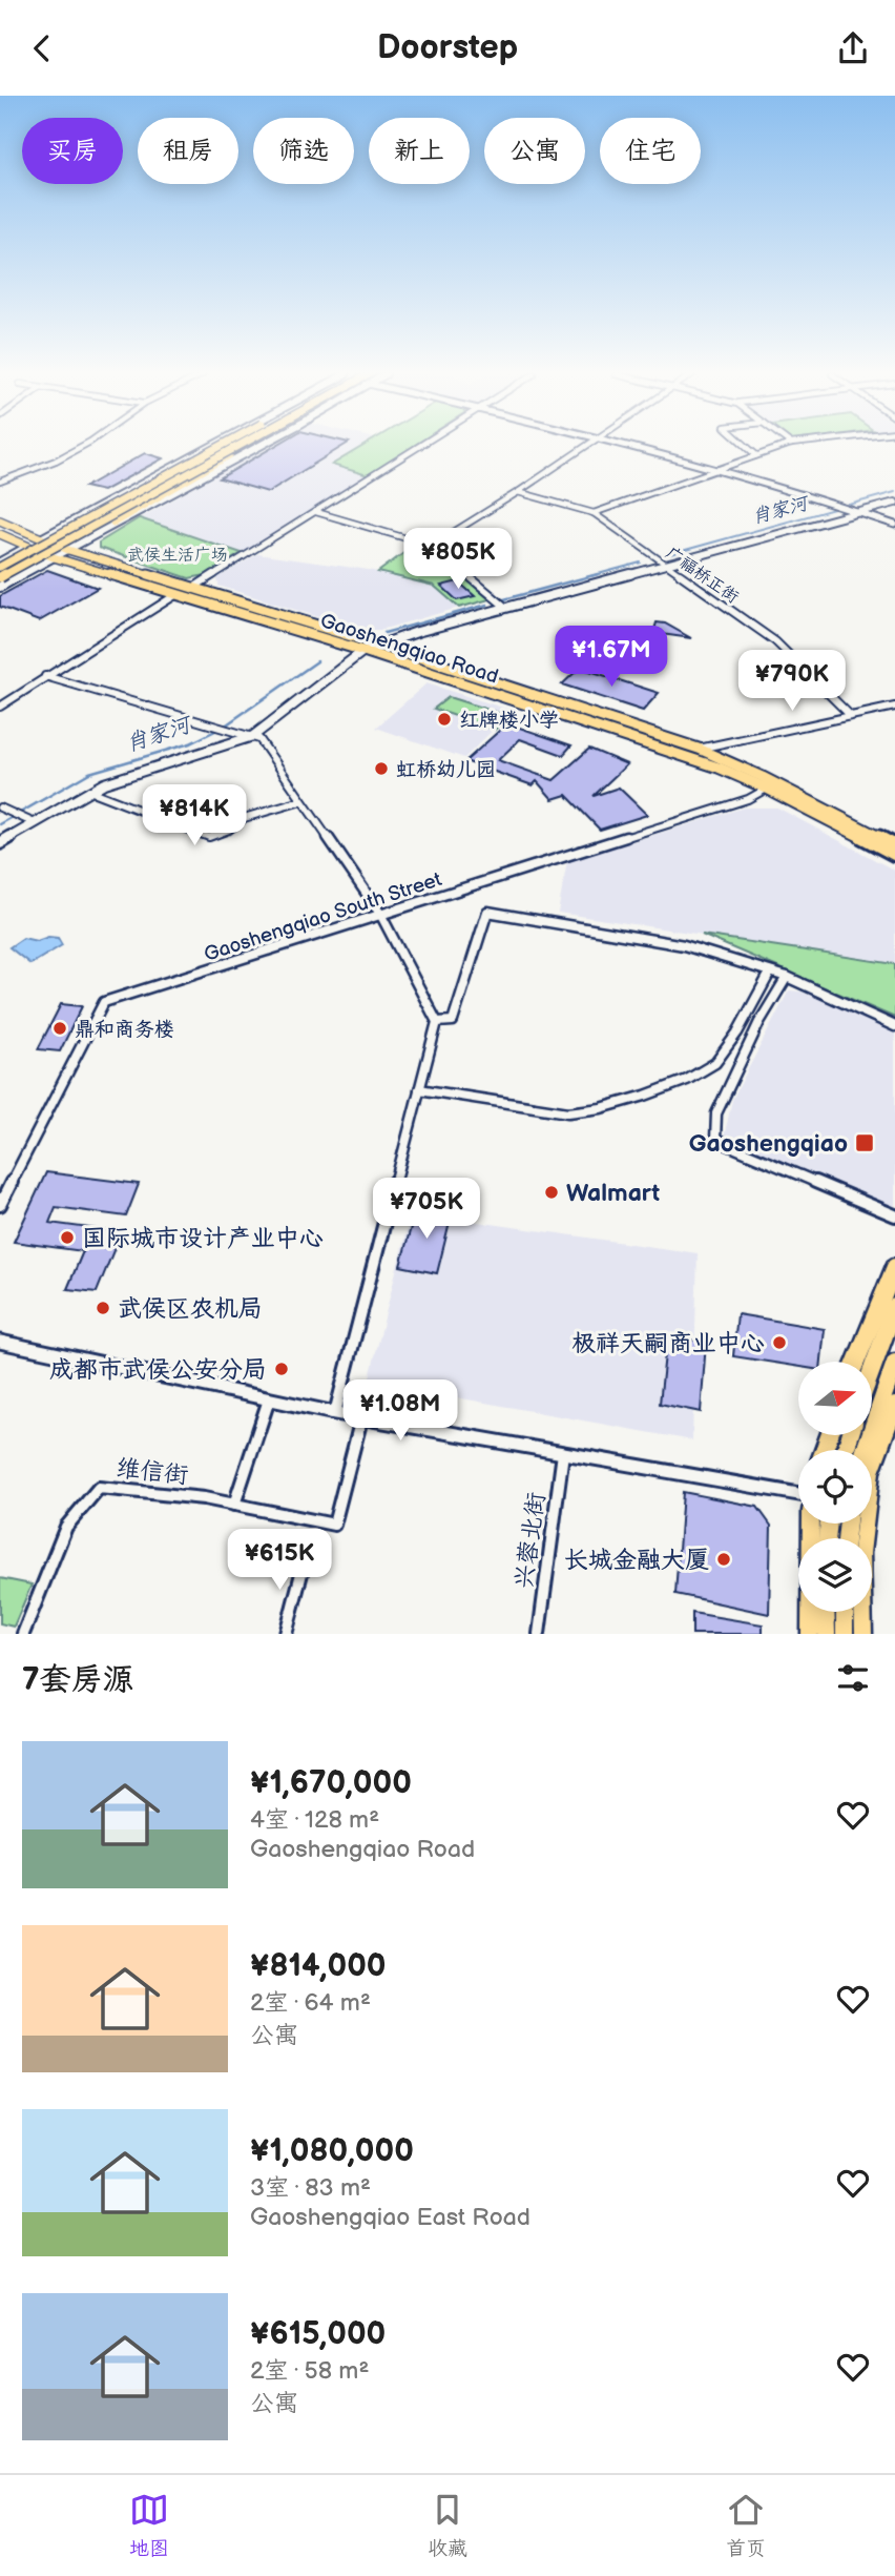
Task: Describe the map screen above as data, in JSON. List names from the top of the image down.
{
  "streets": {
    "main road": ["Gaoshengqiao Road"],
    "street": [
      "广福桥正街",
      "Gaoshengqiao South Street",
      "维信街",
      "兴蓉北街"
    ]
  },
  "crossings": [
    ["Gaoshengqiao Road", "Gaoshengqiao South Street"]
  ],
  "water": ["肖家河"],
  "parks": ["武侯生活广场"],
  "places": {
    "other": [
      "红牌楼小学",
      "虹桥幼儿园",
      "鼎和商务楼",
      "Walmart",
      "国际城市设计产业中心",
      "武侯区农机局",
      "极祥天嗣商业中心",
      "成都市武侯公安分局",
      "长城金融大厦"
    ],
    "transit": ["Gaoshengqiao"]
  },
  "north": "right",
  "page": {
    "header": "Doorstep",
    "chip": [
      "买房",
      "租房",
      "筛选",
      "新上",
      "公寓",
      "住宅"
    ],
    "price": [
      "¥805K",
      "¥1.67M",
      "¥790K",
      "¥814K",
      "¥705K",
      "¥1.08M",
      "¥615K"
    ],
    "heading": "7套房源",
    "list": [
      {
        "name": "¥1,670,000",
        "note": "4室 · 128 m² · Gaoshengqiao Road"
      },
      {
        "name": "¥814,000",
        "note": "2室 · 64 m² · 公寓"
      },
      {
        "name": "¥1,080,000",
        "note": "3室 · 83 m² · Gaoshengqiao East Road"
      },
      {
        "name": "¥615,000",
        "note": "2室 · 58 m² · 公寓"
      }
    ],
    "tabs": ["地图", "收藏", "首页"]
  }
}
